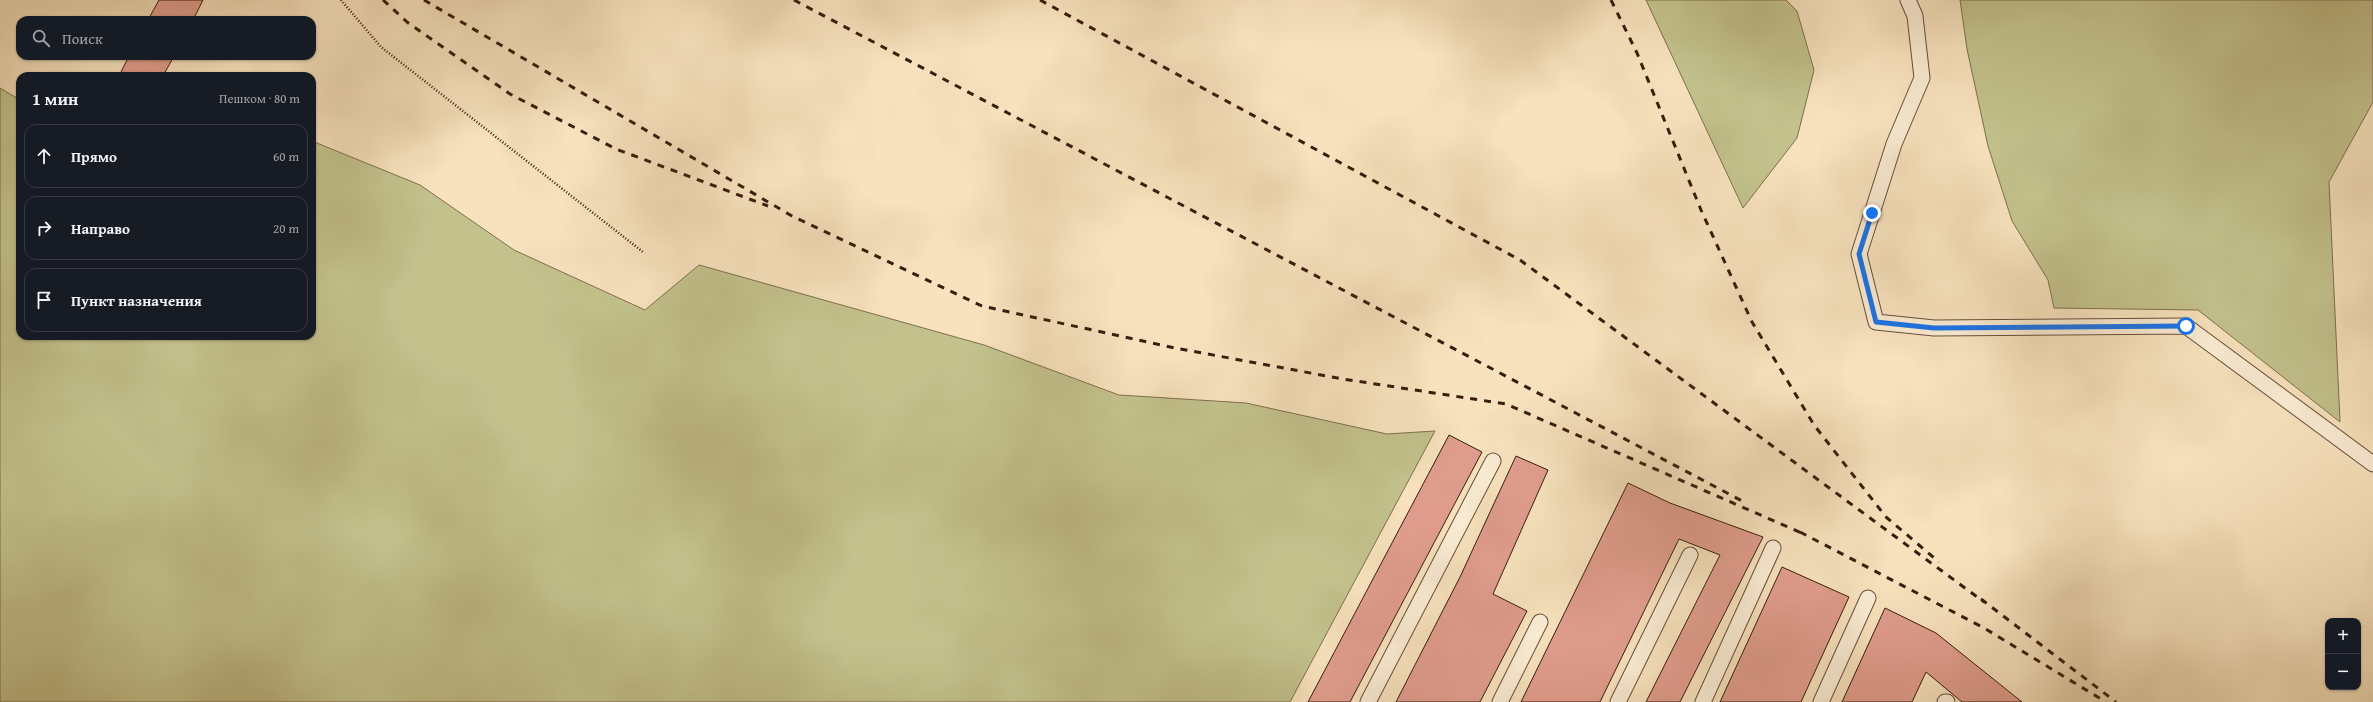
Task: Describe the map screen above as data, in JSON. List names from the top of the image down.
{
  "page": {
    "search": "Поиск",
    "heading": ["1 мин", "Пешком · 80 m"],
    "list": [
      ["Прямо", "60 m"],
      ["Направо", "20 m"],
      "Пункт назначения"
    ],
    "map_buttons": ["+", "−"]
  }
}
